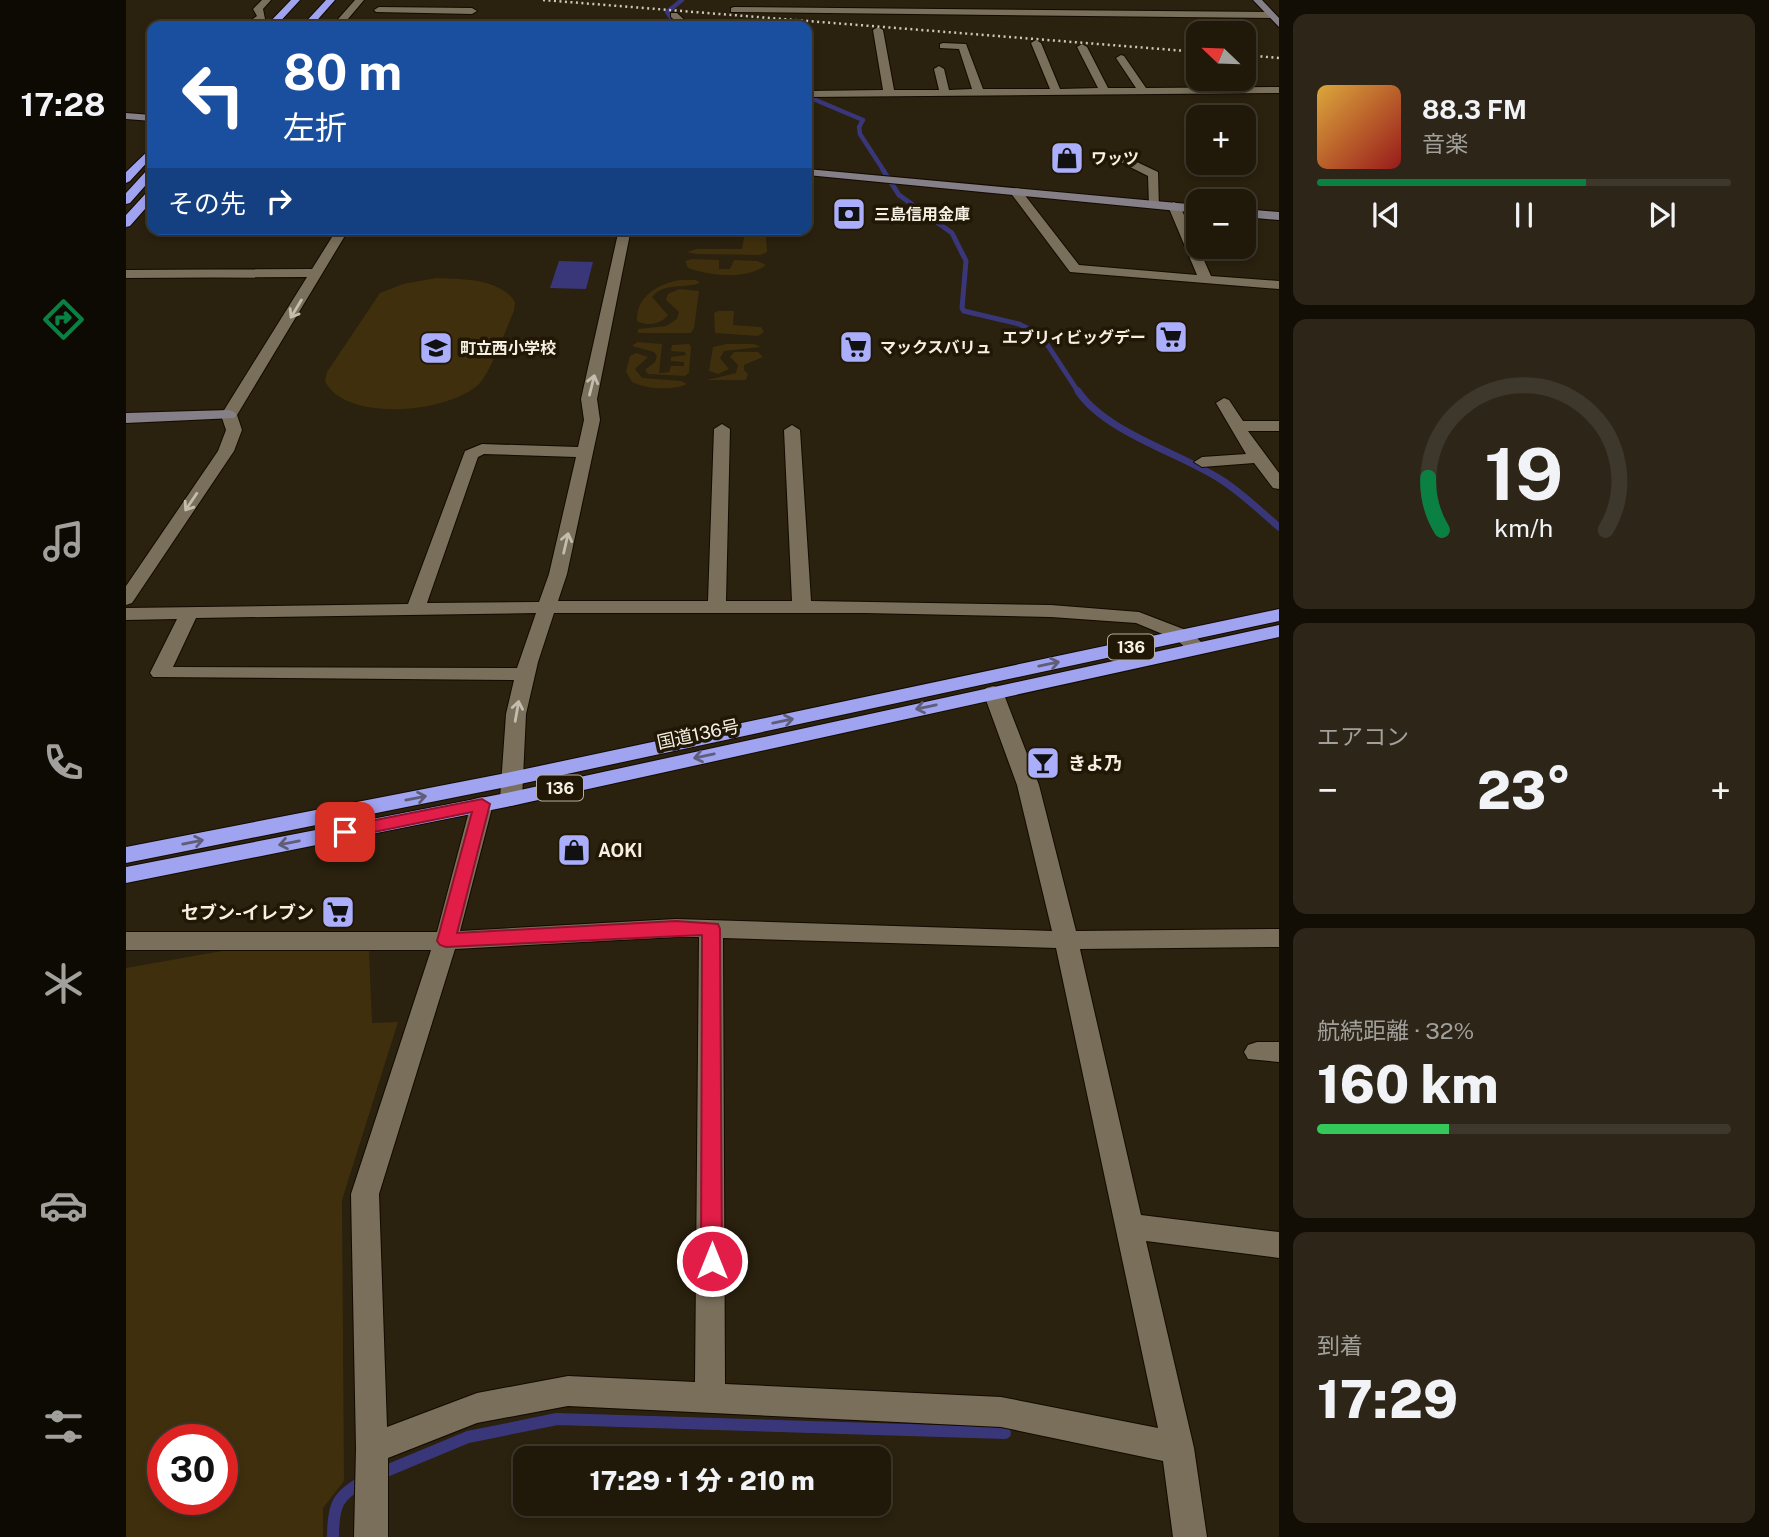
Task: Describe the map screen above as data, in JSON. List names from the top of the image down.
{
  "streets": {
    "highway": ["136", "国道136号"]
  },
  "places": {
    "shop": ["ワッツ", "AOKI"],
    "bank": ["三島信用金庫"],
    "supermarket": ["エブリィビッグデー", "マックスバリュ", "セブン-イレブン"],
    "school or university": ["町立西小学校"],
    "bar": ["きよ乃"]
  },
  "north": "top left",
  "page": {
    "tabs": "17:28",
    "map_buttons": ["+", "−"],
    "turn": ["80 m", "左折"],
    "song": ["88.3 FM", "音楽"],
    "then": "その先",
    "tile": [
      "エアコン",
      ["航続距離 · 32%", "160 km"],
      ["到着", "17:29"]
    ],
    "heat": ["−", "23°", "+"],
    "limit": "30",
    "trip": "17:29 · 1 分 · 210 m",
    "gauge": ["19", "km/h"]
  }
}
